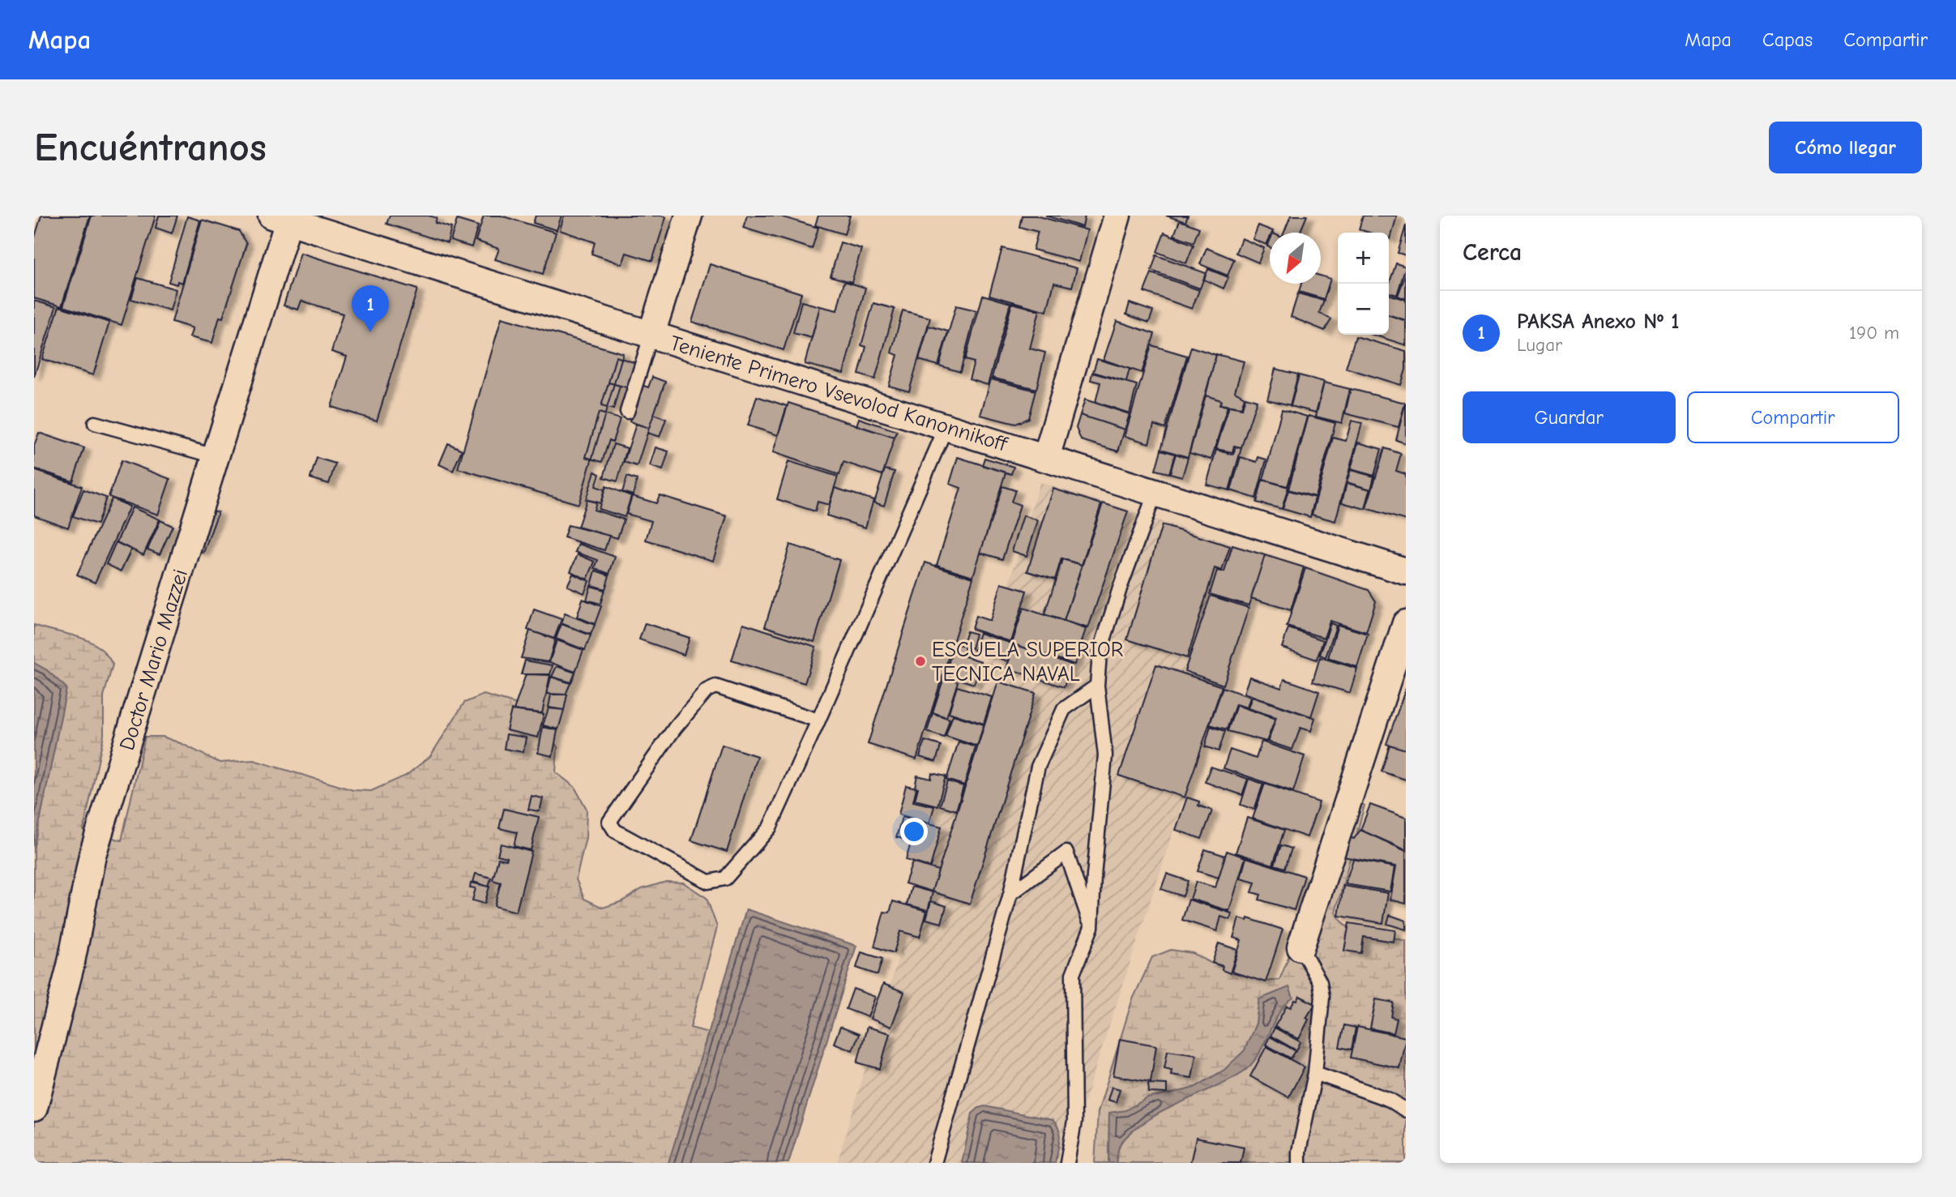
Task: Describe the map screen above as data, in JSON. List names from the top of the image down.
{
  "streets": {
    "street": ["Teniente Primero Vsevolod Kanonnikoff", "Doctor Mario Mazzei"]
  },
  "crossings": [
    ["Teniente Primero Vsevolod Kanonnikoff", "Doctor Mario Mazzei"]
  ],
  "places": ["ESCUELA SUPERIOR TECNICA NAVAL"],
  "north": "bottom left",
  "page": {
    "header": "Mapa",
    "nav": ["Mapa", "Capas", "Compartir"],
    "buttons": [
      "Cómo llegar",
      ["Guardar", "Compartir"]
    ],
    "title": "Encuéntranos",
    "heading": "Cerca",
    "map_buttons": ["+", "−"],
    "pins": "1",
    "list": [
      {
        "mark": "1",
        "name": "PAKSA Anexo Nº 1",
        "note": "Lugar",
        "value": "190 m"
      }
    ]
  }
}
